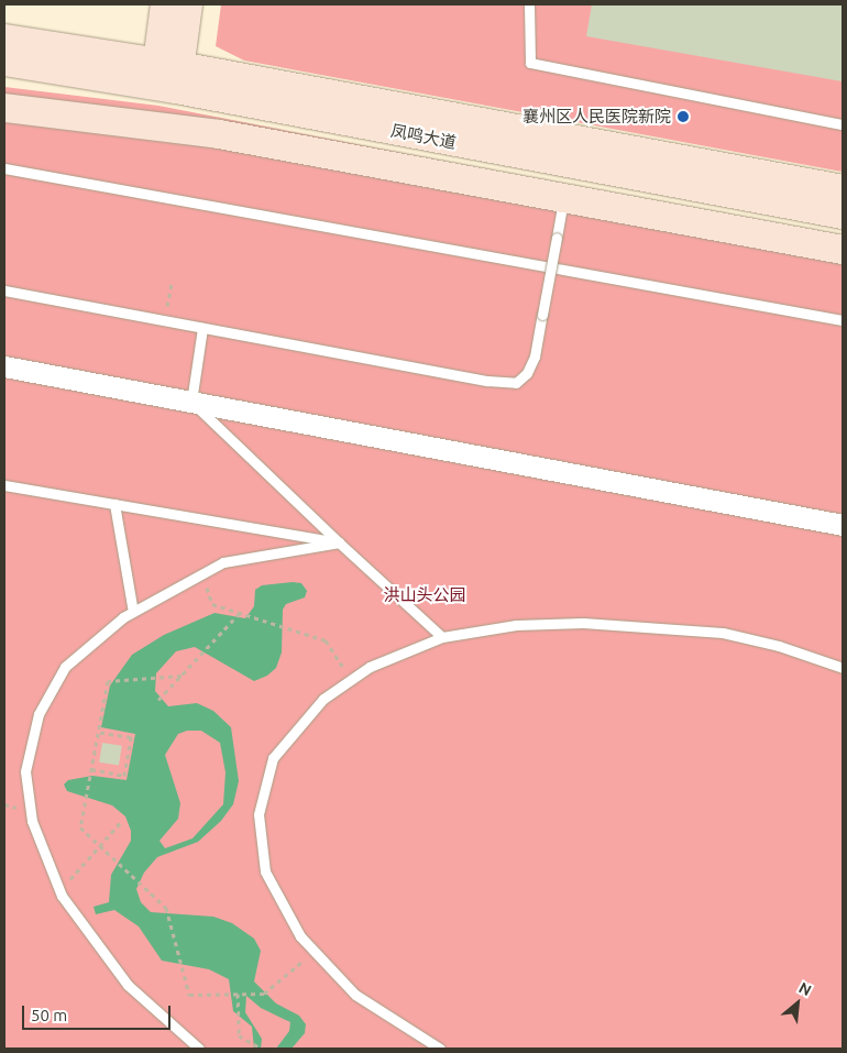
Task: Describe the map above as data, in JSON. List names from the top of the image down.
{
  "streets": {
    "main road": ["凤鸣大道"]
  },
  "parks": ["洪山头公园"],
  "places": ["襄州区人民医院新院"],
  "scale_bar": "50 m",
  "north": "top right"
}
